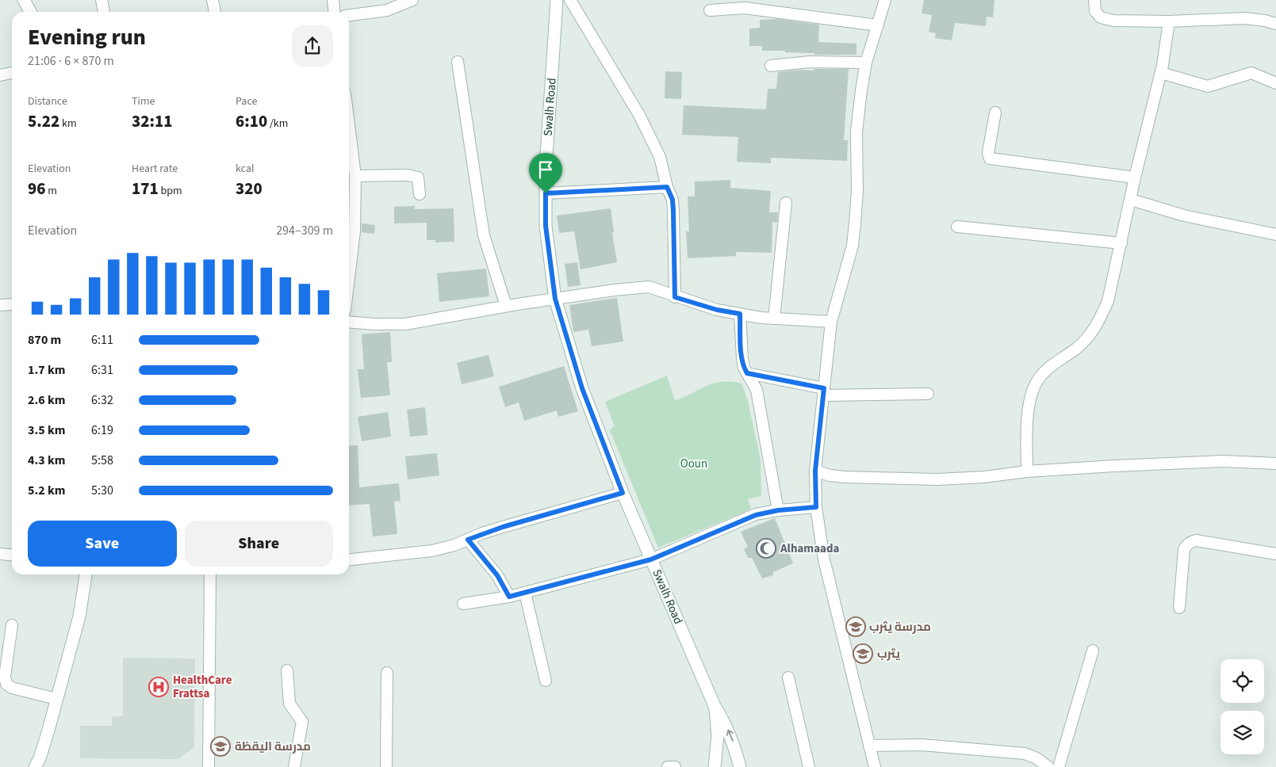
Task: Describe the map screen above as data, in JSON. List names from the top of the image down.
{
  "streets": {
    "street": ["Swalh Road"]
  },
  "parks": ["Ooun"],
  "places": {
    "mosque": ["Alhamaada"],
    "school or university": ["مدرسة يثرب", "يثرب", "مدرسة اليقظة"],
    "hospital": ["HealthCare Frattsa"]
  },
  "page": {
    "heading": ["Evening run", "21:06 · 6 × 870 m"],
    "stats": [
      ["Distance", "5.22 km"],
      ["Time", "32:11"],
      ["Pace", "6:10 /km"],
      ["Elevation", "96 m"],
      ["Heart rate", "171 bpm"],
      ["kcal", "320"]
    ],
    "chart": ["Elevation", "294–309 m"],
    "list": [
      {
        "name": "870 m",
        "note": "6:11"
      },
      {
        "name": "1.7 km",
        "note": "6:31"
      },
      {
        "name": "2.6 km",
        "note": "6:32"
      },
      {
        "name": "3.5 km",
        "note": "6:19"
      },
      {
        "name": "4.3 km",
        "note": "5:58"
      },
      {
        "name": "5.2 km",
        "note": "5:30"
      }
    ],
    "buttons": ["Save", "Share"]
  }
}
